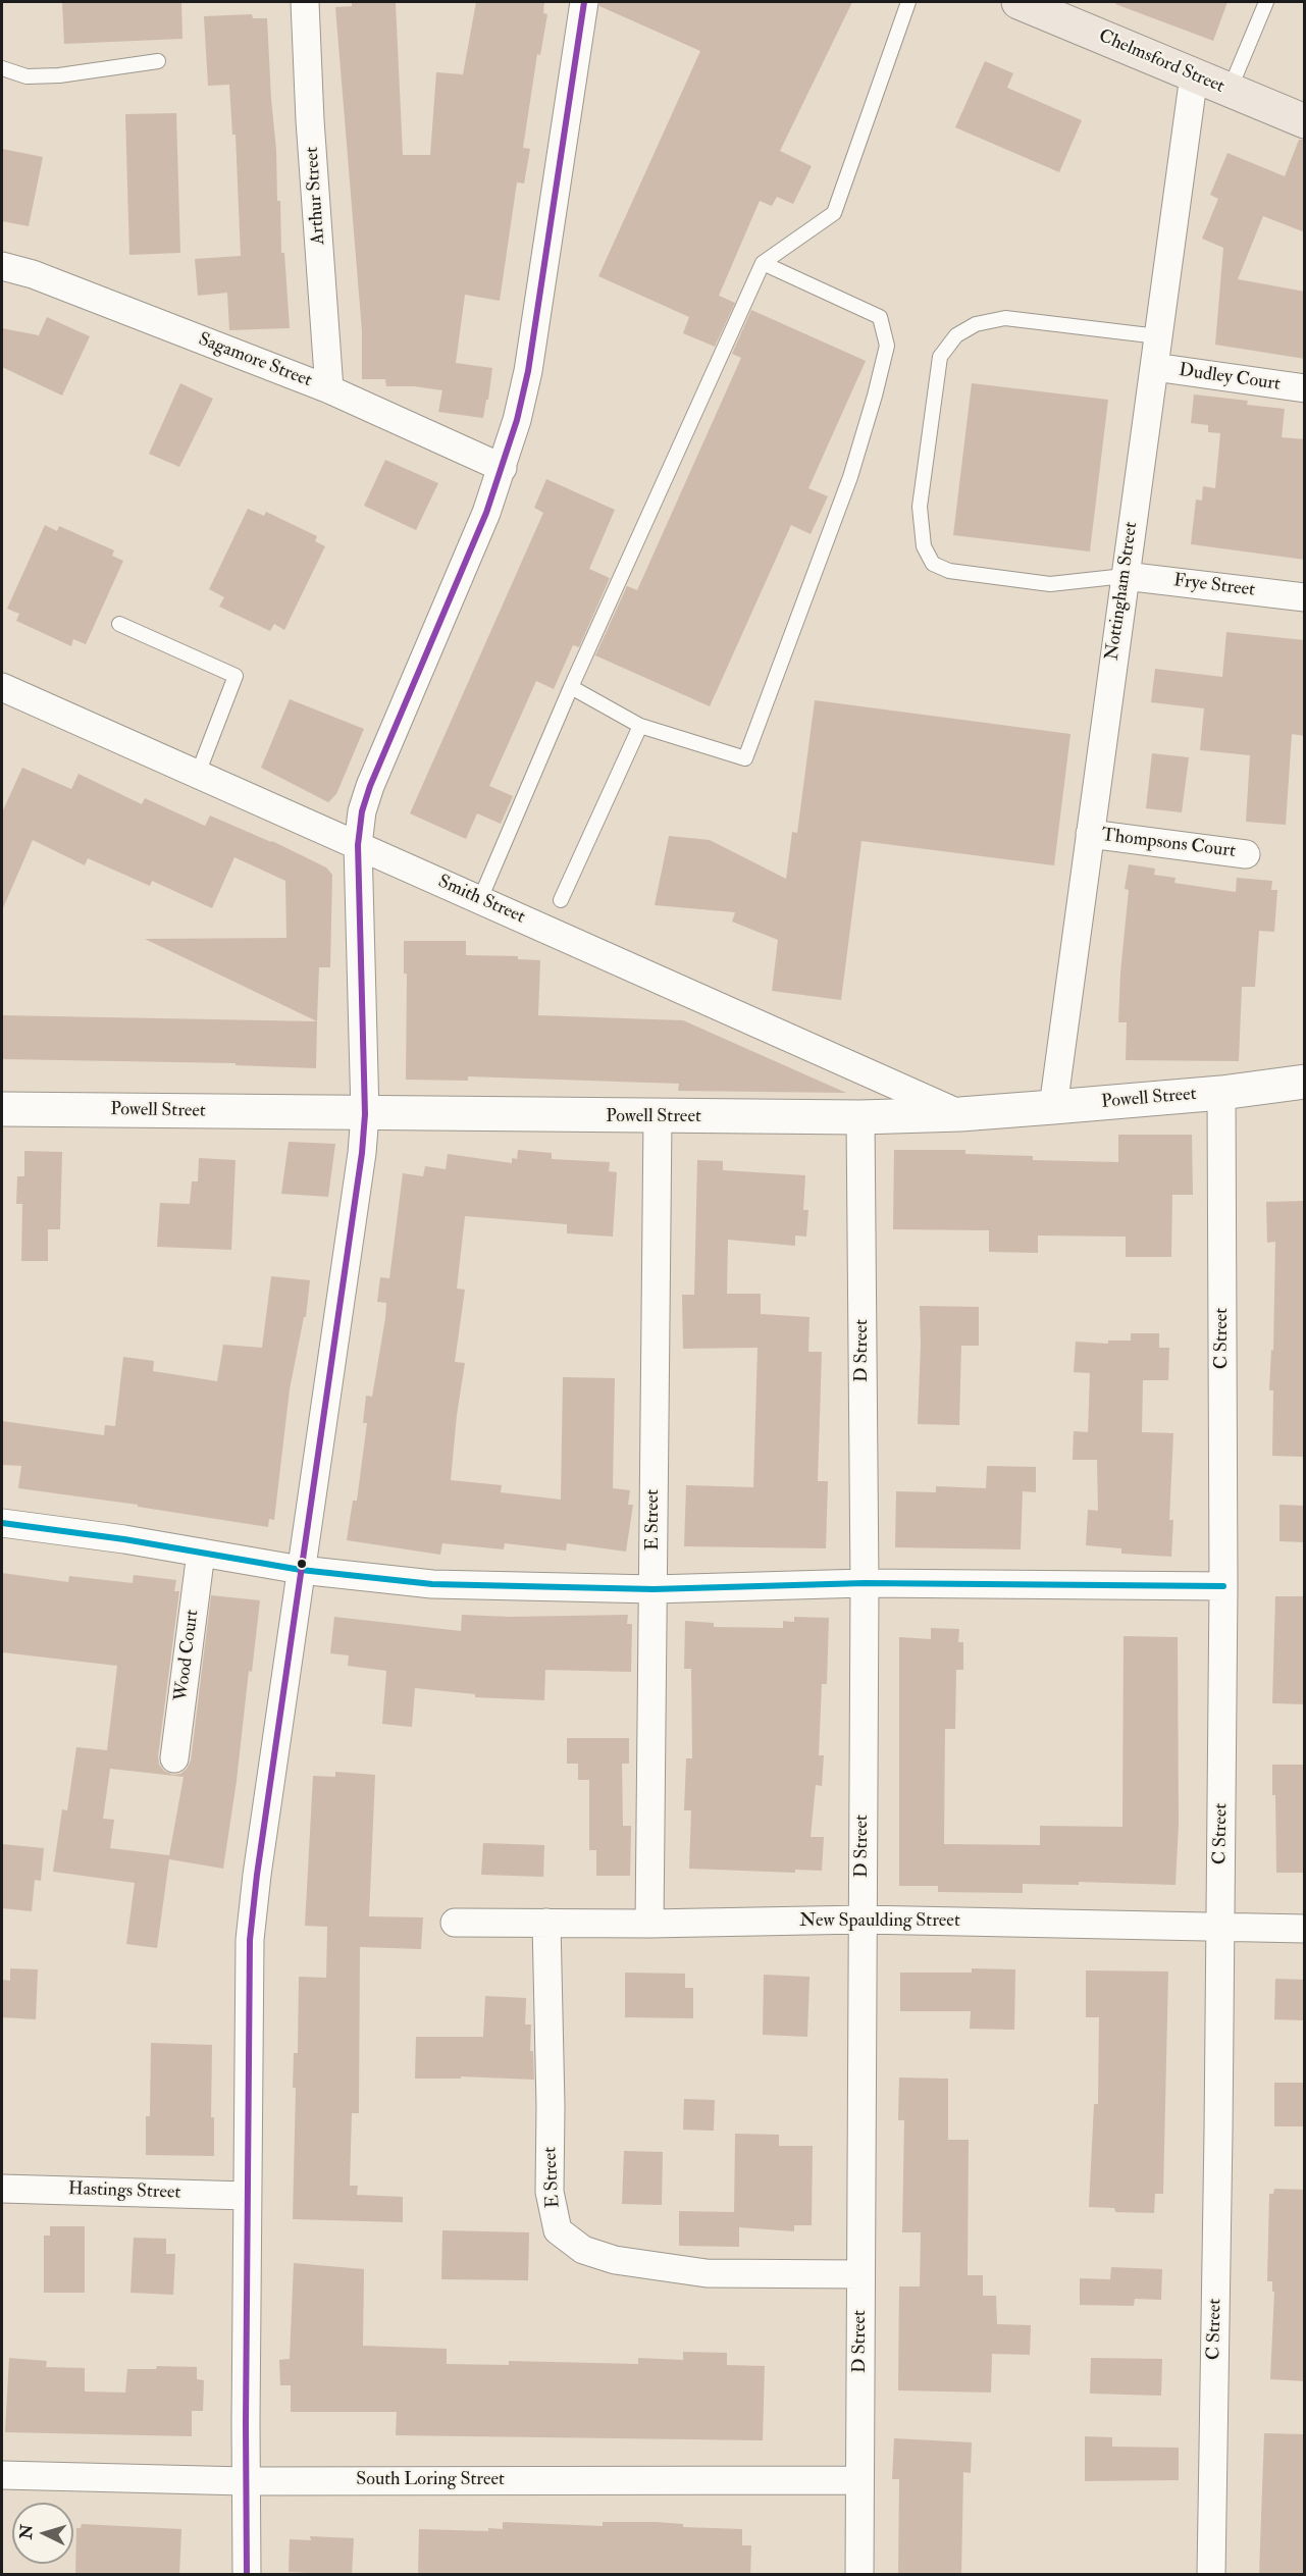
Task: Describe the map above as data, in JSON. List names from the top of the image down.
{
  "streets": {
    "main road": ["Chelmsford Street"],
    "street": [
      "Arthur Street",
      "Sagamore Street",
      "Dudley Court",
      "Frye Street",
      "Nottingham Street",
      "Thompsons Court",
      "Smith Street",
      "Powell Street",
      "C Street",
      "D Street",
      "E Street",
      "Wood Court",
      "New Spaulding Street",
      "Hastings Street",
      "South Loring Street"
    ]
  },
  "crossings": [
    ["Chelmsford Street", "Nottingham Street"],
    ["Arthur Street", "Sagamore Street"],
    ["Dudley Court", "Nottingham Street"],
    ["Frye Street", "Nottingham Street"],
    ["Nottingham Street", "Thompsons Court"],
    ["Nottingham Street", "Powell Street"],
    ["Smith Street", "Powell Street"],
    ["Powell Street", "C Street"],
    ["Powell Street", "D Street"],
    ["Powell Street", "E Street"],
    ["C Street", "New Spaulding Street"],
    ["D Street", "E Street"],
    ["D Street", "New Spaulding Street"],
    ["D Street", "South Loring Street"],
    ["E Street", "New Spaulding Street"]
  ],
  "north": "left"
}
